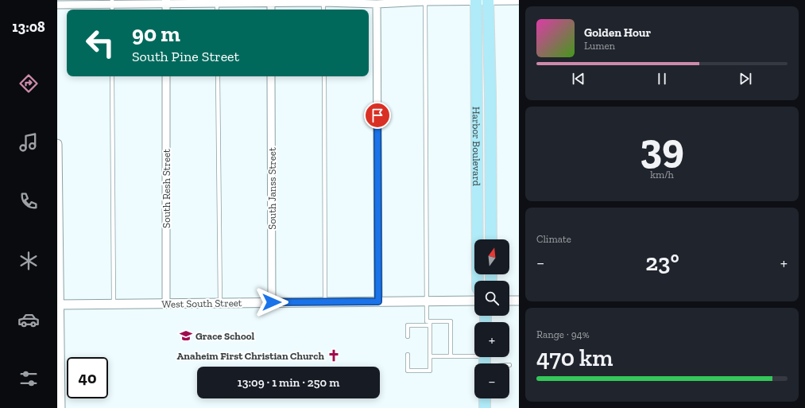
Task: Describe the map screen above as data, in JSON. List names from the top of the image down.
{
  "streets": {
    "main road": ["Harbor Boulevard"],
    "street": ["South Resh Street", "South Janss Street", "West South Street"]
  },
  "crossings": [
    ["South Resh Street", "West South Street"],
    ["South Janss Street", "West South Street"]
  ],
  "places": {
    "school or university": ["Grace School"],
    "church": ["Anaheim First Christian Church"]
  },
  "north": "top",
  "page": {
    "tabs": "13:08",
    "turn": ["90 m", "South Pine Street"],
    "song": ["Golden Hour", "Lumen"],
    "tile": [
      ["39", "km/h"],
      "Climate",
      ["Range · 94%", "470 km"]
    ],
    "map_buttons": ["+", "−"],
    "heat": ["−", "23°", "+"],
    "limit": "40",
    "trip": "13:09 · 1 min · 250 m"
  }
}
